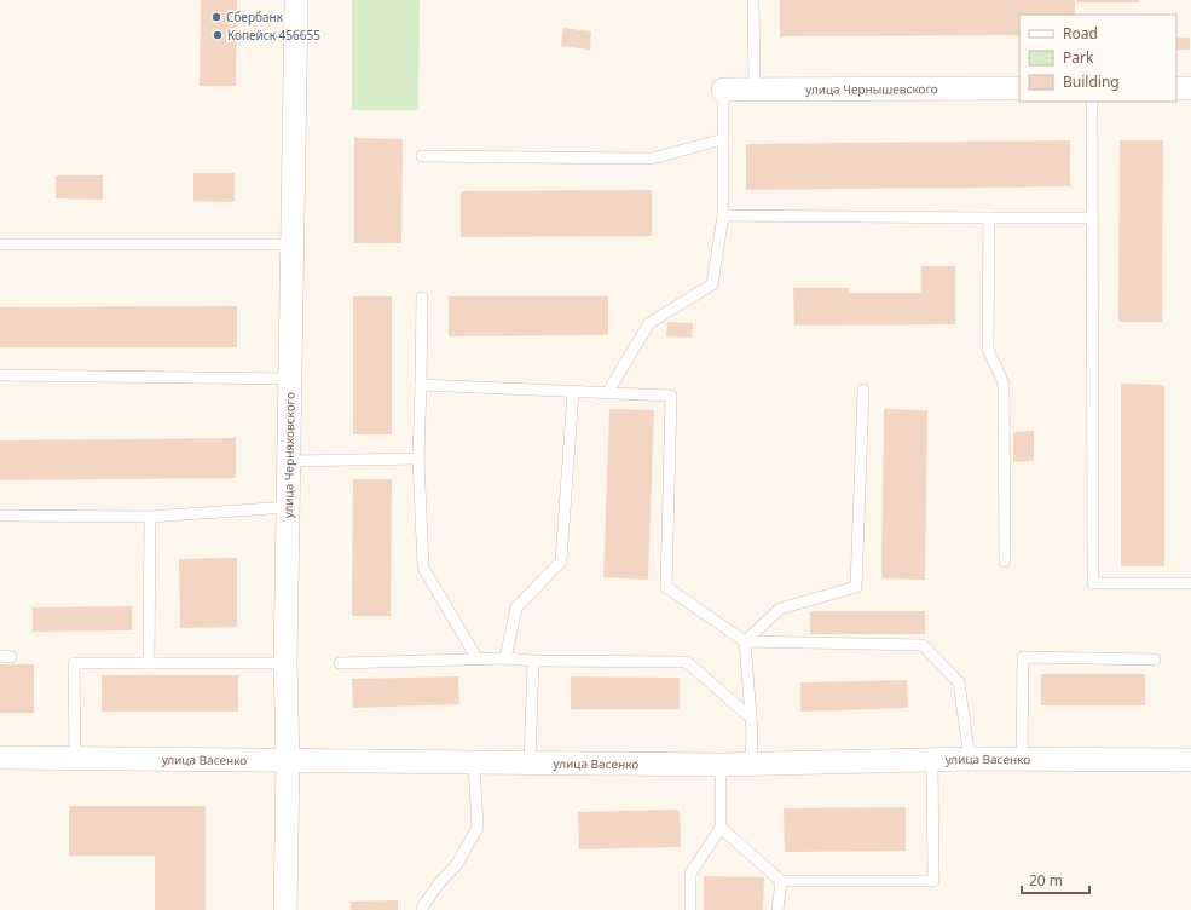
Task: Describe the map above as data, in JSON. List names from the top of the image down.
{
  "streets": {
    "street": ["улица Чернышевского", "улица Черняховского", "улица Васенко"]
  },
  "crossings": [
    ["улица Черняховского", "улица Васенко"]
  ],
  "places": ["Сбербанк", "Копейск 456655"],
  "legend": ["Road", "Park", "Building"],
  "scale_bar": "20 m"
}
